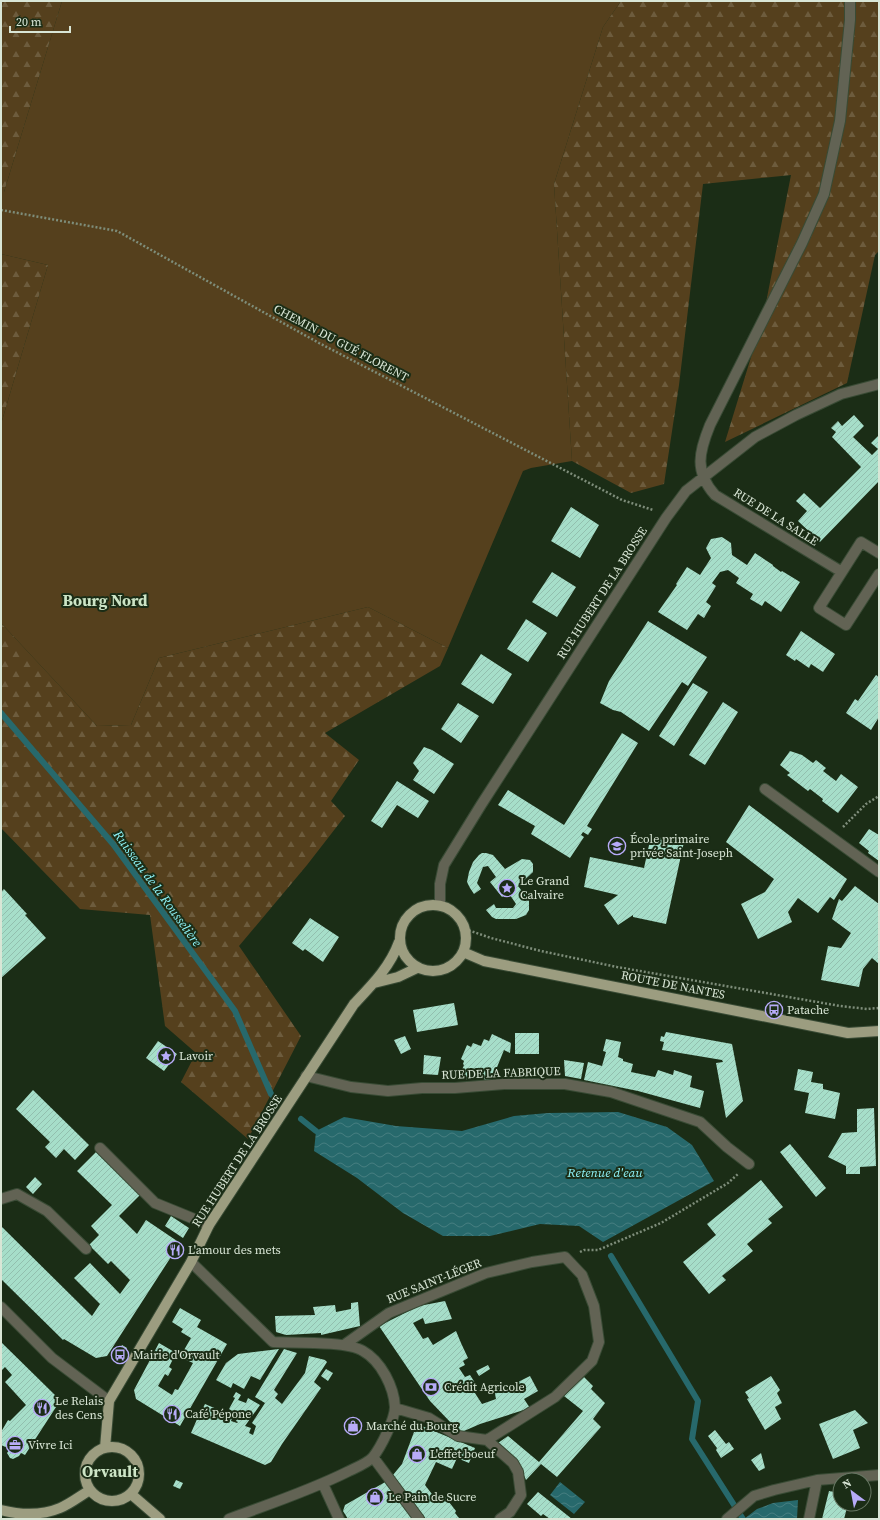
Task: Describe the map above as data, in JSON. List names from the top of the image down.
{
  "streets": {
    "main road": ["RUE HUBERT DE LA BROSSE", "ROUTE DE NANTES"],
    "street": ["RUE DE LA SALLE", "RUE DE LA FABRIQUE", "RUE SAINT-LÉGER"],
    "path": ["CHEMIN DU GUÉ FLORENT"]
  },
  "crossings": [
    ["CHEMIN DU GUÉ FLORENT", "RUE HUBERT DE LA BROSSE"],
    ["RUE DE LA SALLE", "RUE HUBERT DE LA BROSSE"],
    ["RUE HUBERT DE LA BROSSE", "ROUTE DE NANTES"],
    ["RUE HUBERT DE LA BROSSE", "RUE DE LA FABRIQUE"]
  ],
  "districts": ["Bourg Nord", "Orvault"],
  "water": ["Ruisseau de la Rousselière", "Retenue d'eau"],
  "places": {
    "school or university": ["École primaire privée Saint-Joseph"],
    "place": ["Le Grand Calvaire", "Lavoir"],
    "bus stop": ["Patache", "Mairie d'Orvault"],
    "restaurant": ["L'amour des mets", "Le Relais des Cens", "Café Pépone"],
    "bank": ["Crédit Agricole"],
    "shop": ["Marché du Bourg", "L'effet boeuf", "Le Pain de Sucre"],
    "office": ["Vivre Ici"]
  },
  "scale_bar": "20 m",
  "north": "top left"
}
